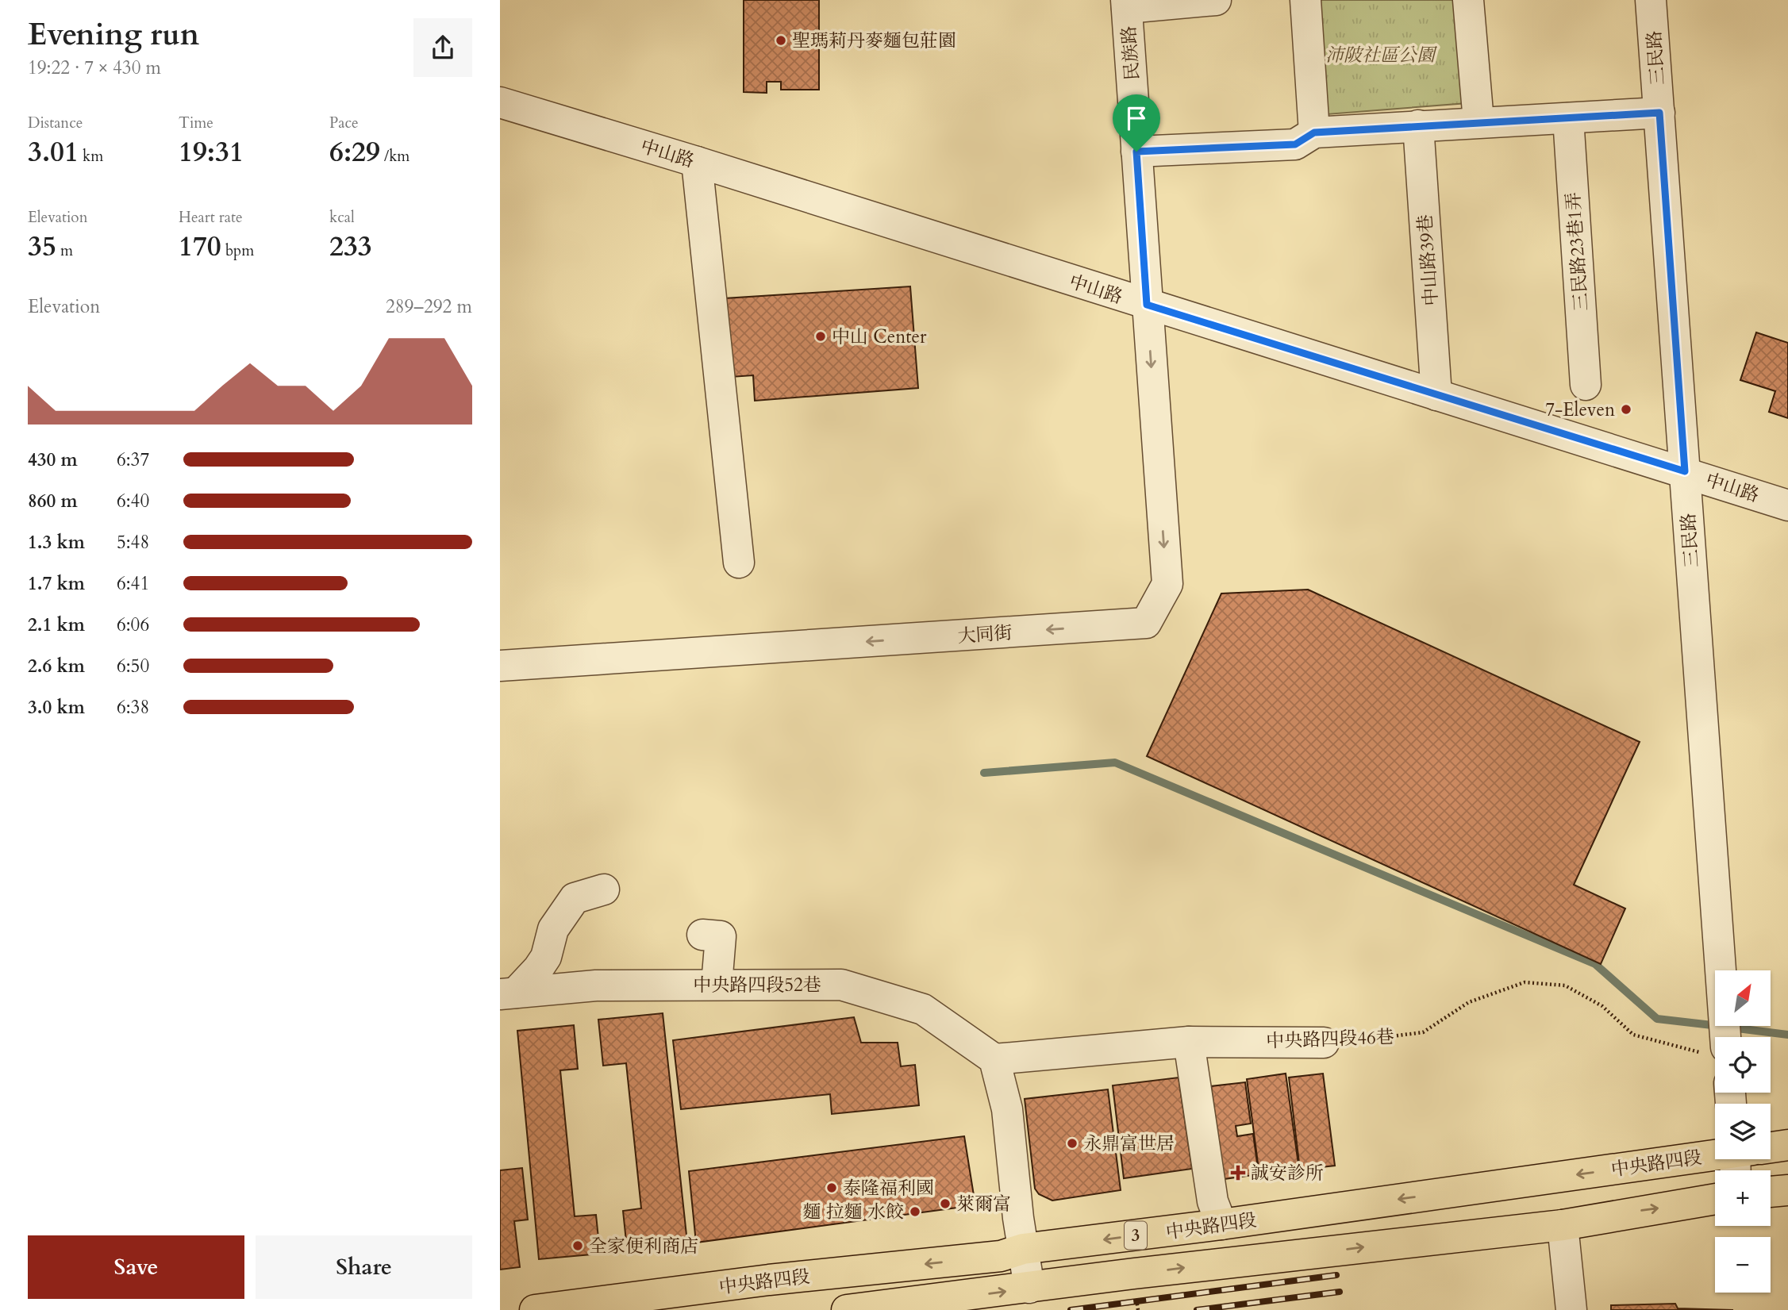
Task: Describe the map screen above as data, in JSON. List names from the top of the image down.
{
  "streets": {
    "main road": ["中央路四段", "3"],
    "street": [
      "民族路",
      "三民路",
      "中山路",
      "三民路23巷1弄",
      "中山路39巷",
      "大同街",
      "中央路四段52巷",
      "中央路四段46巷"
    ]
  },
  "crossings": [
    ["民族路", "中山路"],
    ["民族路", "大同街"],
    ["三民路", "中山路"],
    ["中山路", "中山路39巷"],
    ["中山路", "大同街"]
  ],
  "parks": ["沛陂社區公園"],
  "places": {
    "other": [
      "聖瑪莉丹麥麵包莊園",
      "中山 Center",
      "7-Eleven",
      "永鼎富世居",
      "泰隆福利國",
      "萊爾富",
      "麵 拉麵 水餃",
      "全家便利商店"
    ],
    "health": ["誠安診所"]
  },
  "north": "top right",
  "page": {
    "heading": ["Evening run", "19:22 · 7 × 430 m"],
    "stats": [
      ["Distance", "3.01 km"],
      ["Time", "19:31"],
      ["Pace", "6:29 /km"],
      ["Elevation", "35 m"],
      ["Heart rate", "170 bpm"],
      ["kcal", "233"]
    ],
    "chart": ["Elevation", "289–292 m"],
    "list": [
      {
        "name": "430 m",
        "note": "6:37"
      },
      {
        "name": "860 m",
        "note": "6:40"
      },
      {
        "name": "1.3 km",
        "note": "5:48"
      },
      {
        "name": "1.7 km",
        "note": "6:41"
      },
      {
        "name": "2.1 km",
        "note": "6:06"
      },
      {
        "name": "2.6 km",
        "note": "6:50"
      },
      {
        "name": "3.0 km",
        "note": "6:38"
      }
    ],
    "map_buttons": ["+", "−"],
    "buttons": ["Save", "Share"]
  }
}
